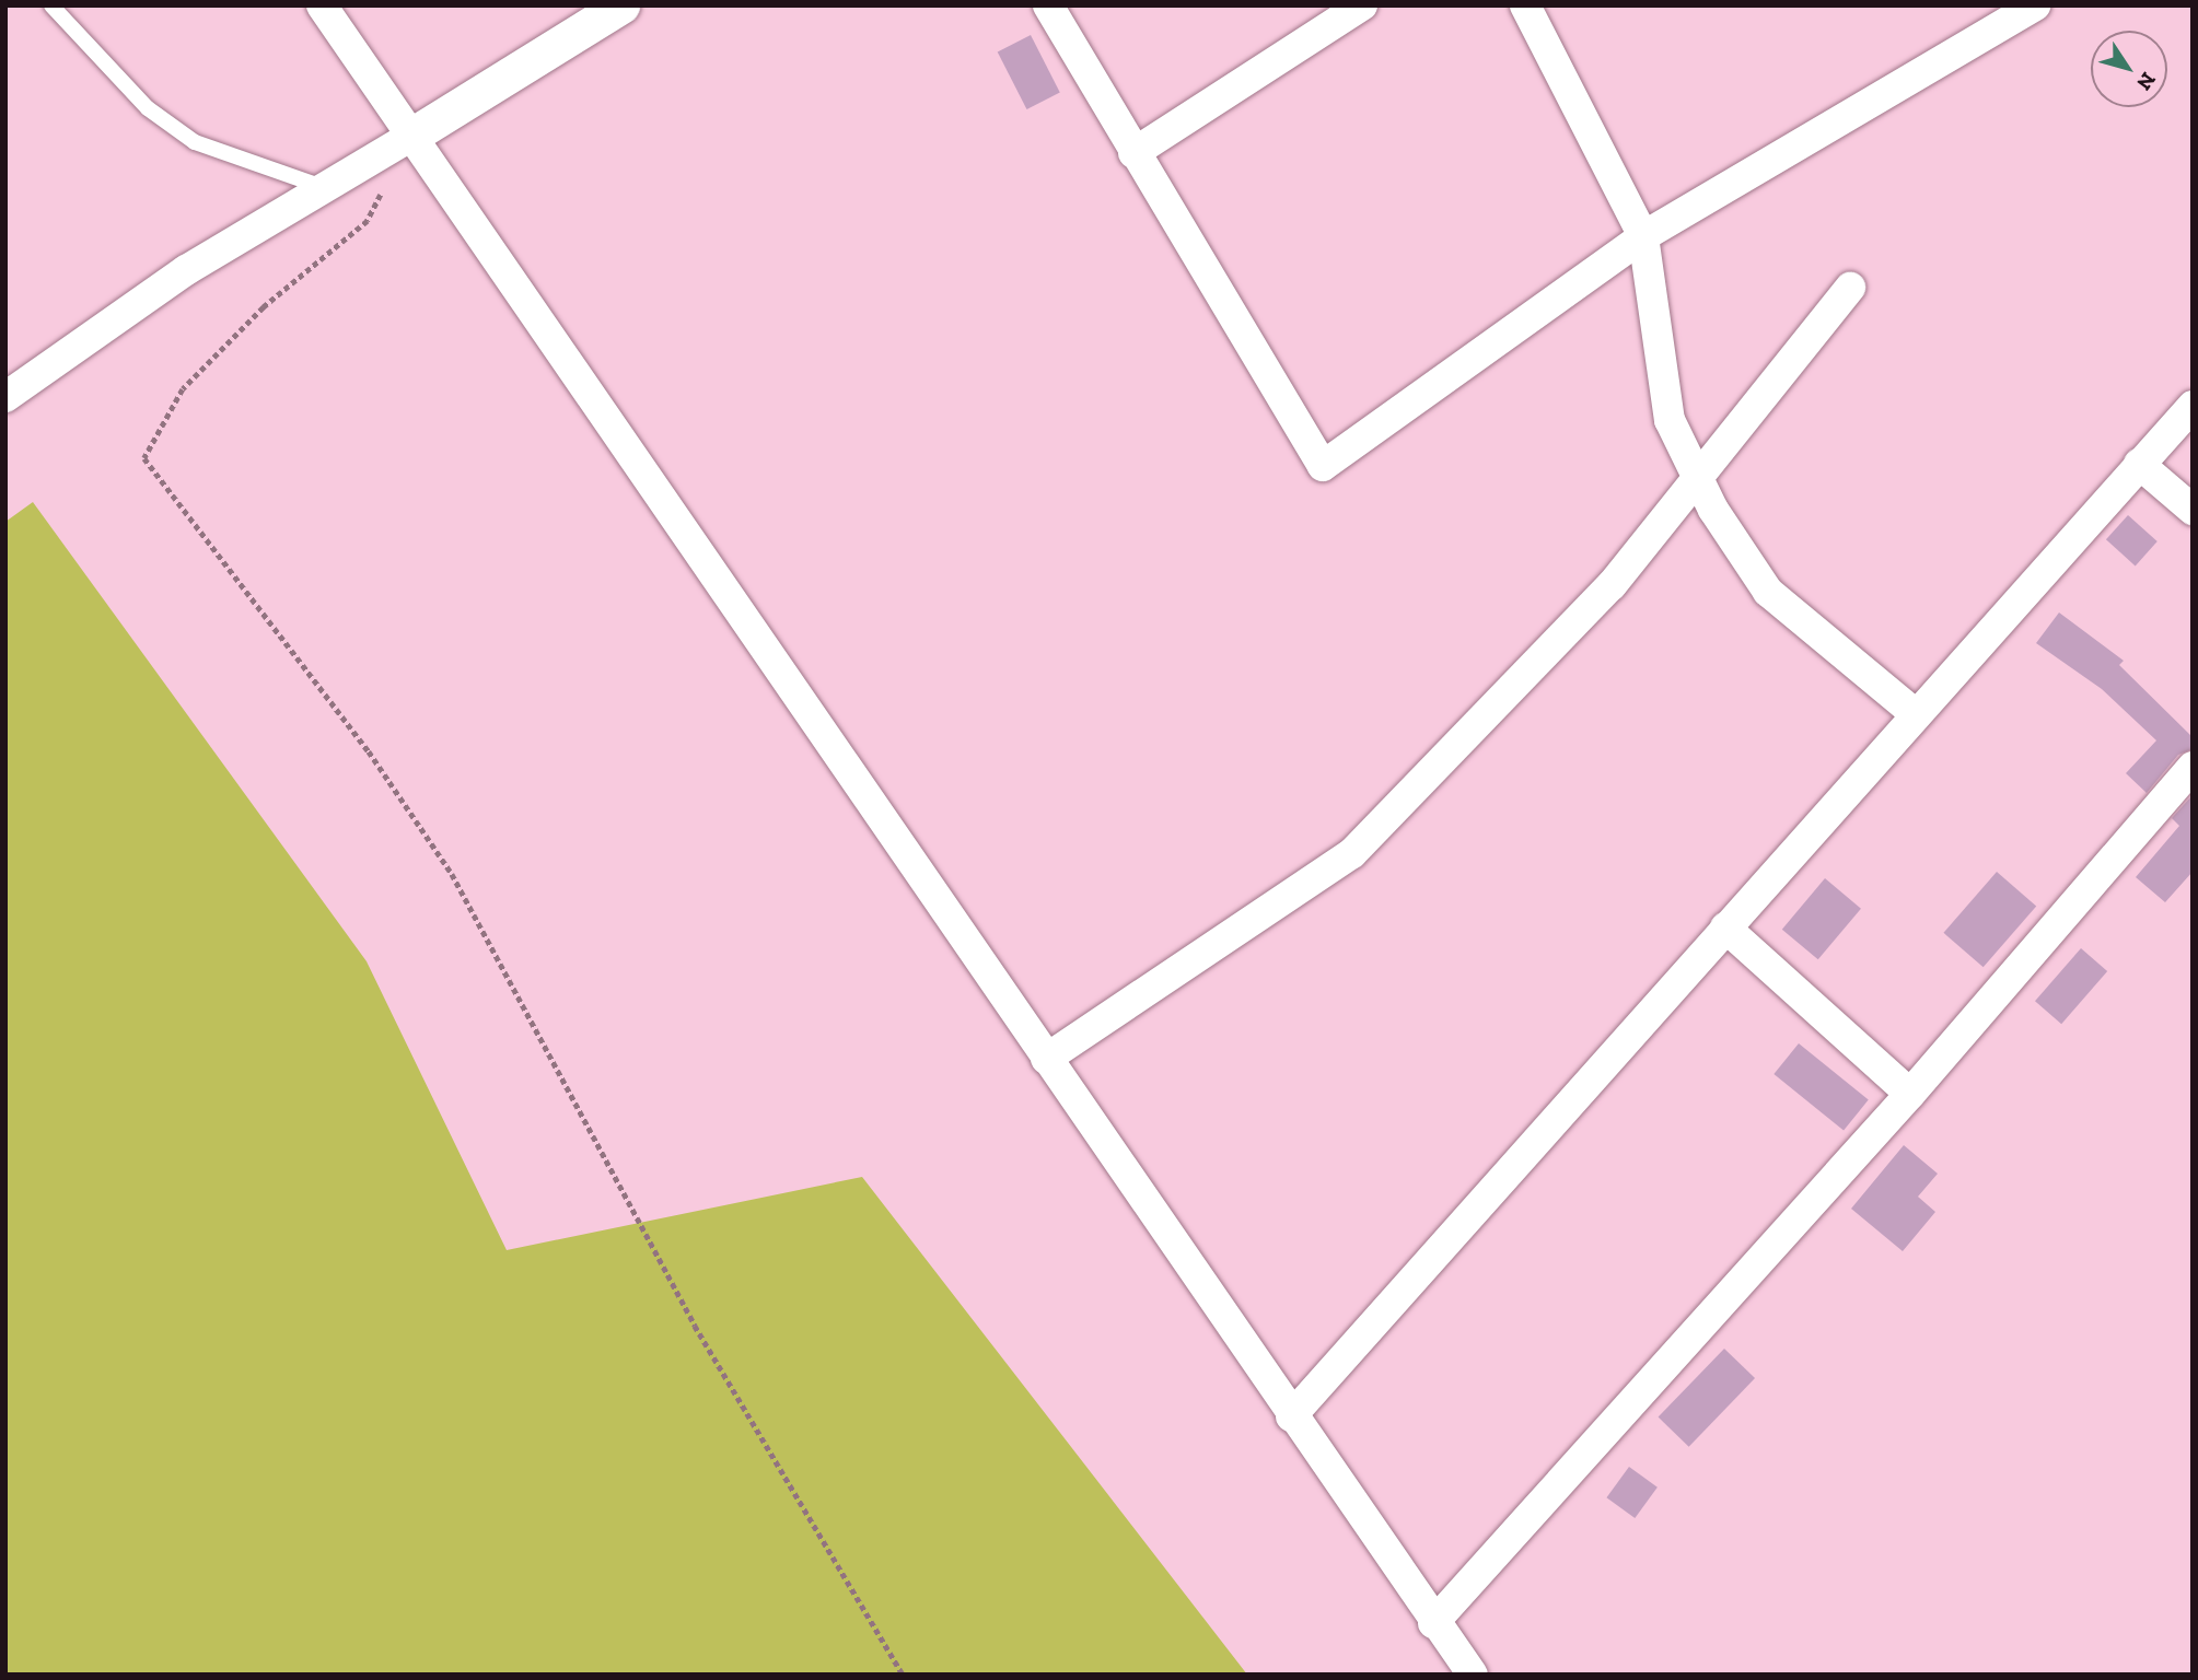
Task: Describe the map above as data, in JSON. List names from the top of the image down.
{
  "north": "bottom right"
}
